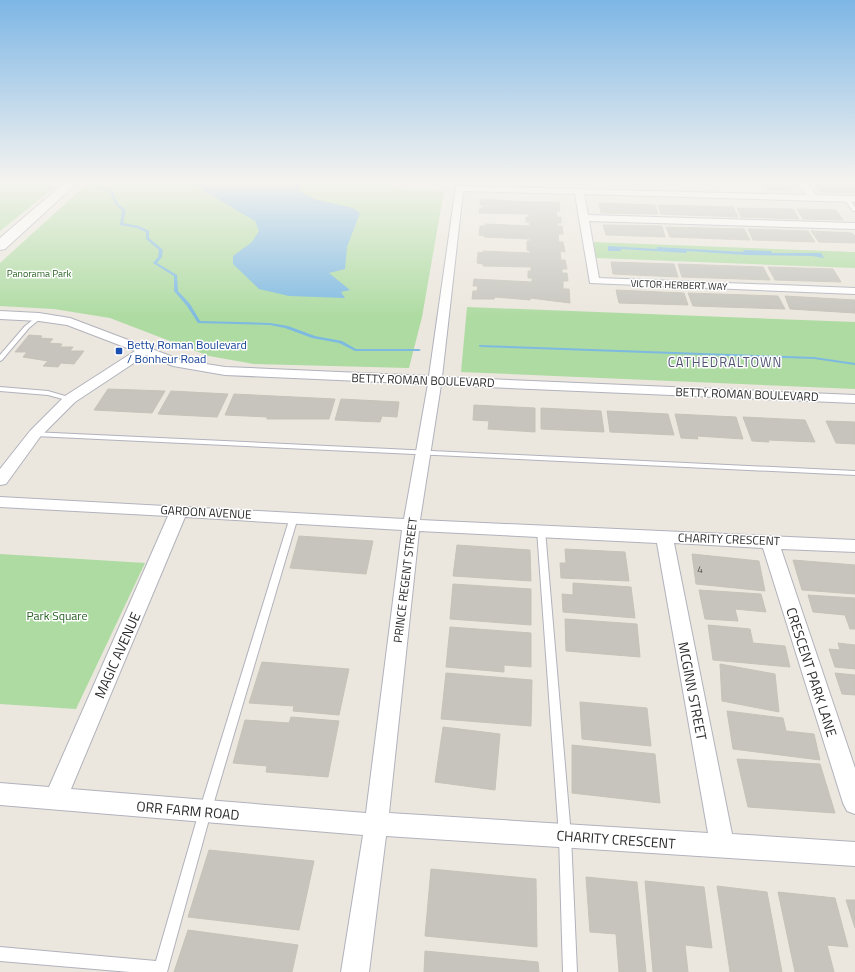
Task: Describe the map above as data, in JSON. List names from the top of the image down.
{
  "streets": {
    "street": [
      "VICTOR HERBERT WAY",
      "BETTY ROMAN BOULEVARD",
      "GARDON AVENUE",
      "CHARITY CRESCENT",
      "PRINCE REGENT STREET",
      "MAGIC AVENUE",
      "CRESCENT PARK LANE",
      "MCGINN STREET",
      "ORR FARM ROAD"
    ]
  },
  "crossings": [
    ["BETTY ROMAN BOULEVARD", "PRINCE REGENT STREET"],
    ["GARDON AVENUE", "CHARITY CRESCENT"],
    ["GARDON AVENUE", "PRINCE REGENT STREET"],
    ["GARDON AVENUE", "MAGIC AVENUE"],
    ["CHARITY CRESCENT", "PRINCE REGENT STREET"],
    ["CHARITY CRESCENT", "CRESCENT PARK LANE"],
    ["CHARITY CRESCENT", "MCGINN STREET"],
    ["CHARITY CRESCENT", "ORR FARM ROAD"],
    ["PRINCE REGENT STREET", "ORR FARM ROAD"],
    ["MAGIC AVENUE", "ORR FARM ROAD"]
  ],
  "districts": ["CATHEDRALTOWN"],
  "parks": ["Panorama Park", "Park Square"],
  "places": {
    "transit": ["Betty Roman Boulevard / Bonheur Road"]
  },
  "house_numbers": ["4"]
}
